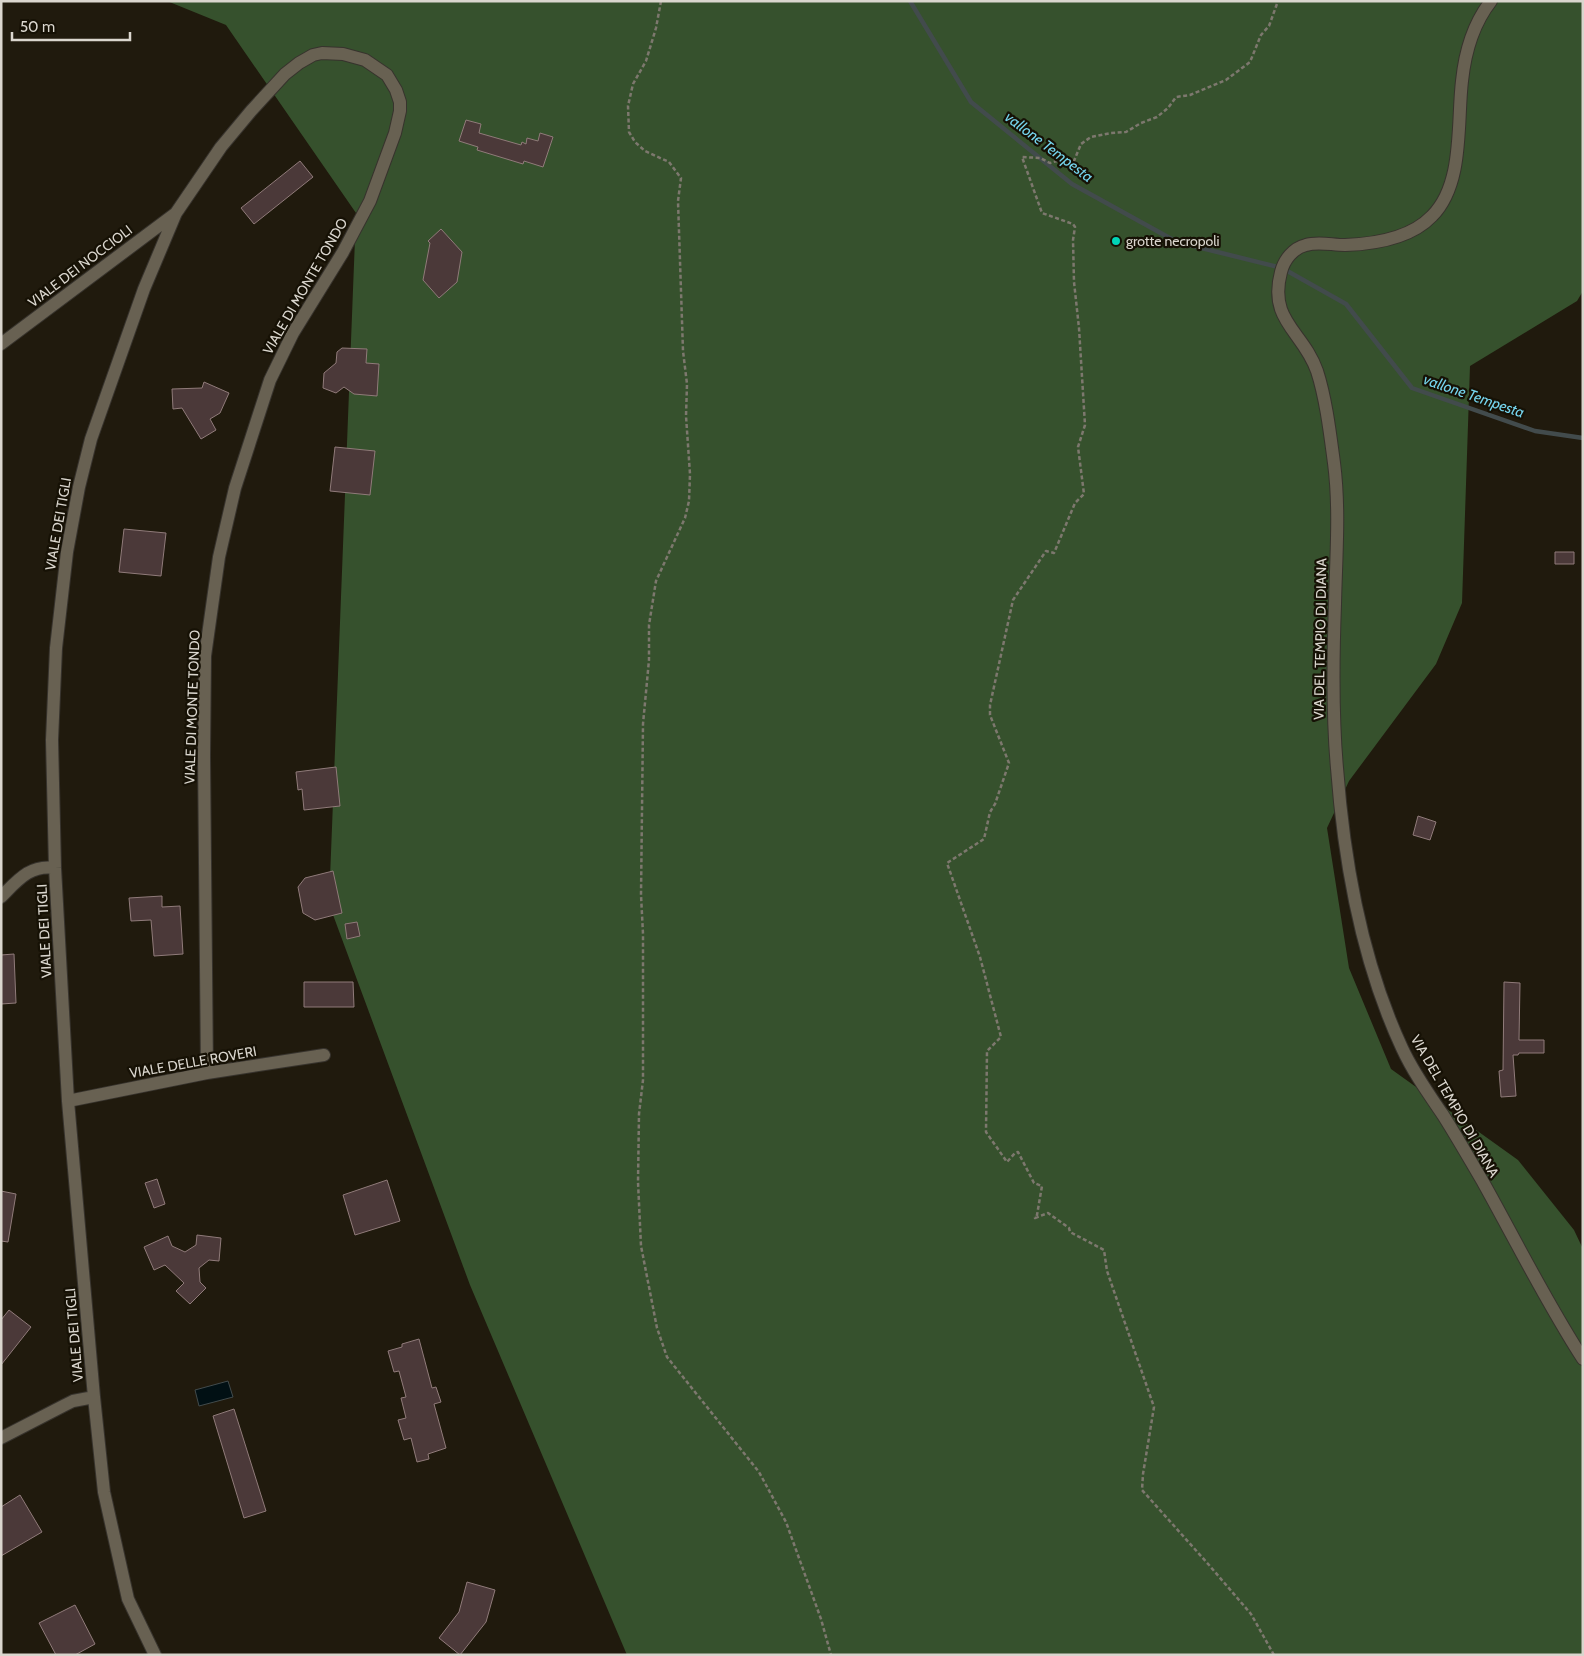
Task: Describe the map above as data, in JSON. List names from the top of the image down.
{
  "streets": {
    "street": [
      "VIALE DEI NOCCIOLI",
      "VIALE DI MONTE TONDO",
      "VIALE DEI TIGLI",
      "VIA DEL TEMPIO DI DIANA",
      "VIALE DELLE ROVERI"
    ]
  },
  "crossings": [
    ["VIALE DEI NOCCIOLI", "VIALE DI MONTE TONDO"],
    ["VIALE DEI NOCCIOLI", "VIALE DEI TIGLI"],
    ["VIALE DI MONTE TONDO", "VIALE DEI TIGLI"],
    ["VIALE DI MONTE TONDO", "VIALE DELLE ROVERI"],
    ["VIALE DEI TIGLI", "VIALE DELLE ROVERI"]
  ],
  "water": ["vallone Tempesta"],
  "places": ["grotte necropoli"],
  "scale_bar": "50 m"
}
